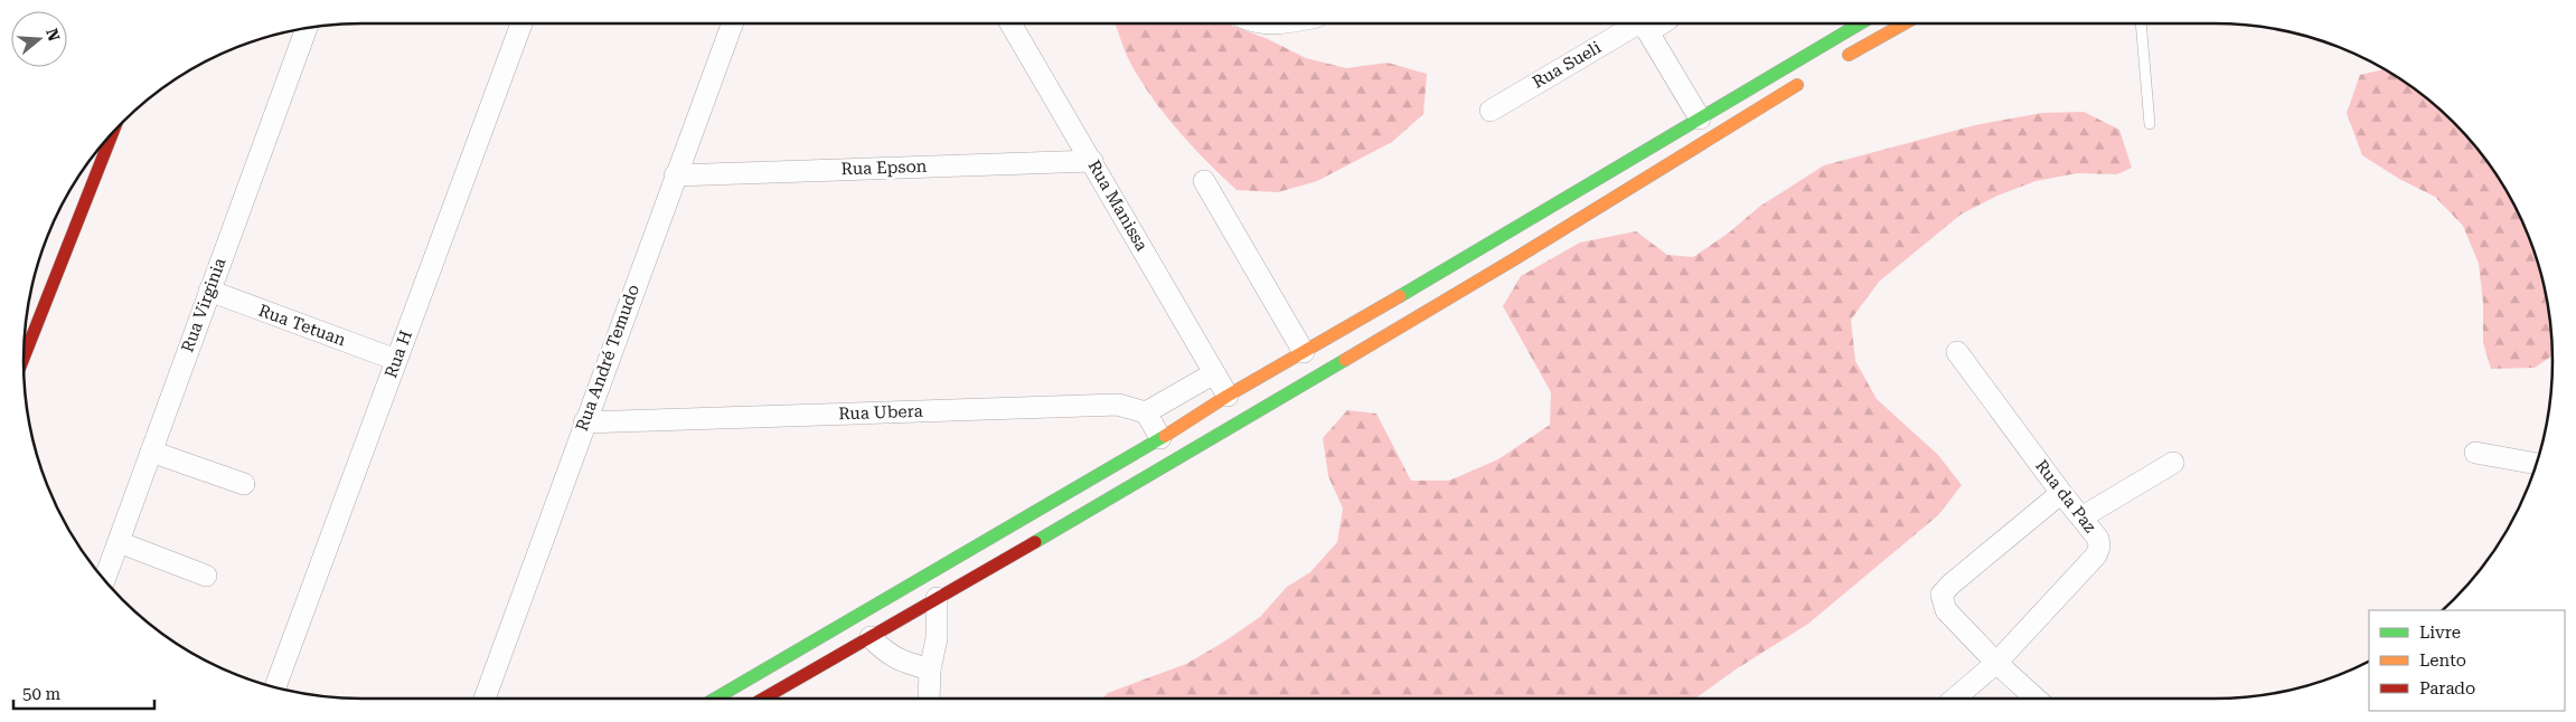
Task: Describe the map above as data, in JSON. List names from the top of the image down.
{
  "streets": {
    "street": [
      "Rua Sueli",
      "Rua Epson",
      "Rua Manissa",
      "Rua Virginia",
      "Rua Tetuan",
      "Rua H",
      "Rua André Temudo",
      "Rua Ubera",
      "Rua da Paz"
    ]
  },
  "crossings": [
    ["Rua Epson", "Rua Manissa"],
    ["Rua Epson", "Rua André Temudo"],
    ["Rua Virginia", "Rua Tetuan"],
    ["Rua Tetuan", "Rua H"],
    ["Rua André Temudo", "Rua Ubera"]
  ],
  "legend": ["Livre", "Lento", "Parado"],
  "scale_bar": "50 m",
  "north": "right"
}
